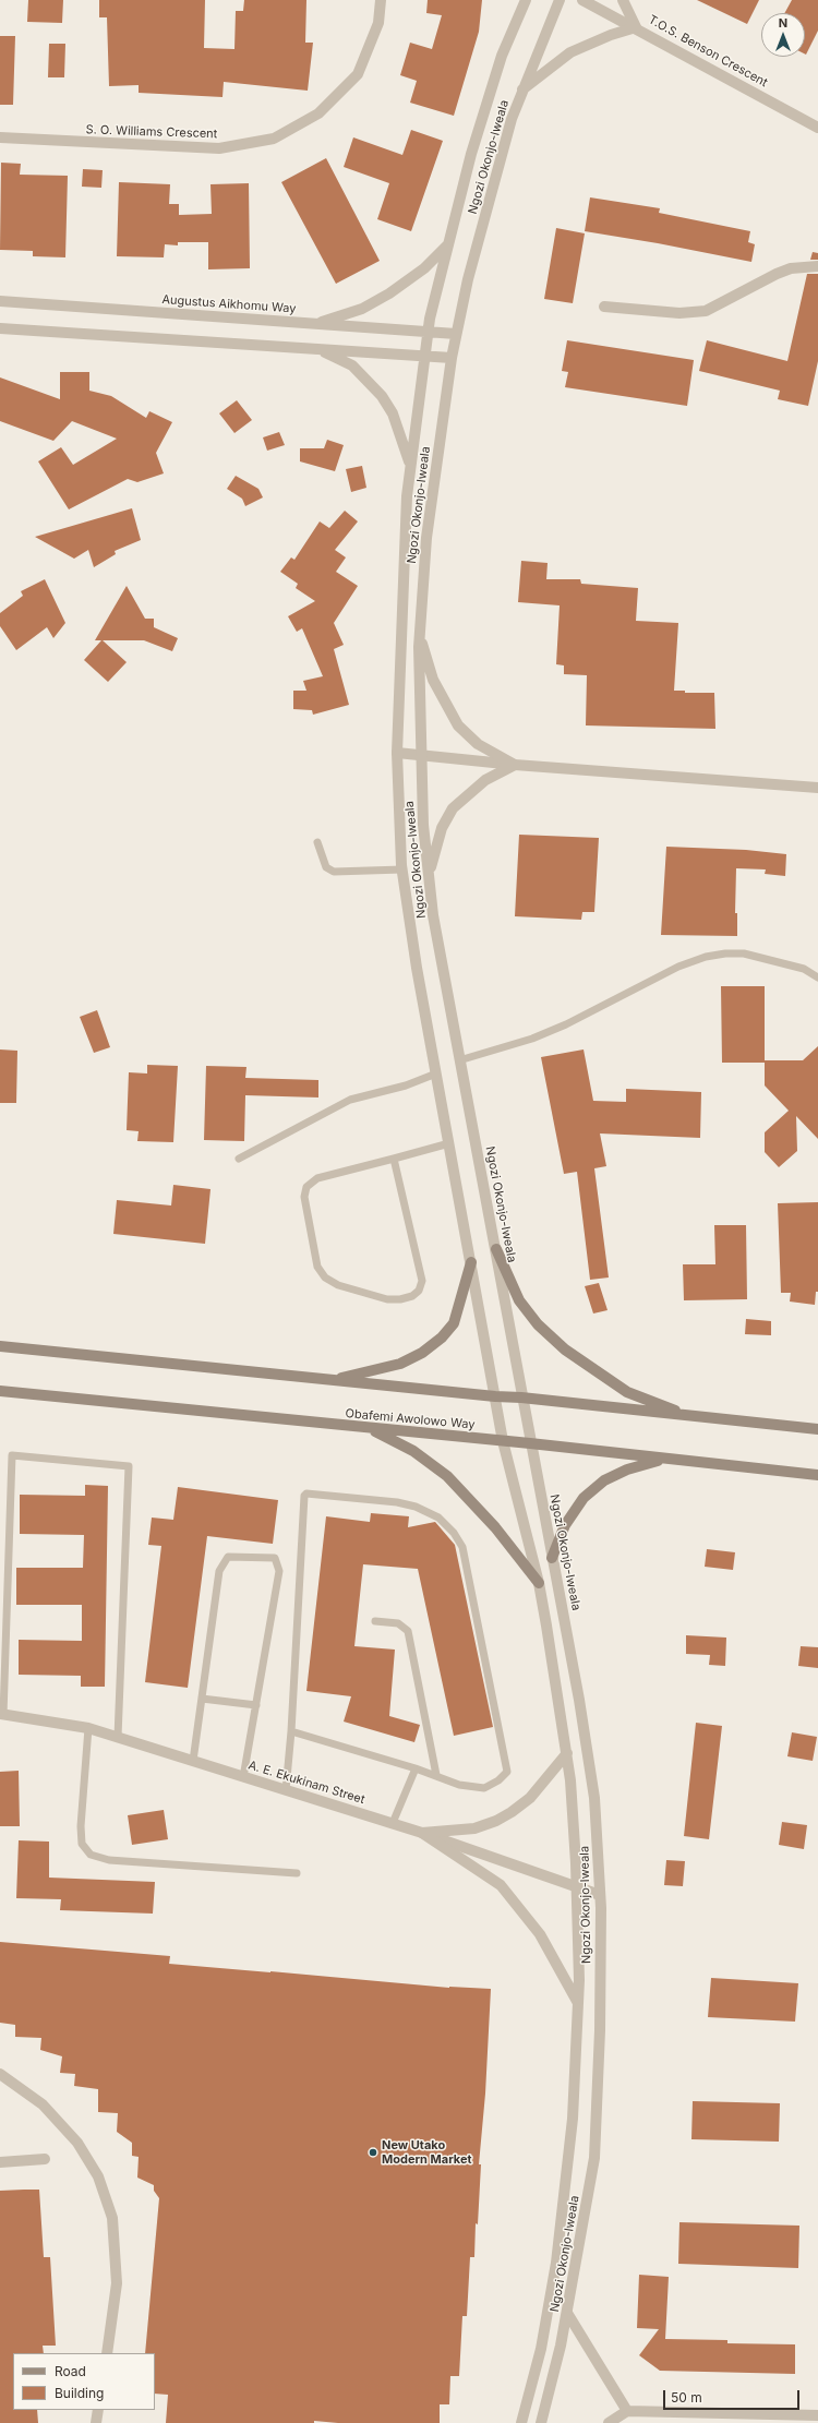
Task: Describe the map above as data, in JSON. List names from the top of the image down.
{
  "streets": {
    "main road": ["Obafemi Awolowo Way"],
    "street": [
      "T.O.S. Benson Crescent",
      "S. O. Williams Crescent",
      "Ngozi Okonjo-Iweala",
      "Augustus Aikhomu Way",
      "A. E. Ekukinam Street"
    ]
  },
  "crossings": [
    ["Ngozi Okonjo-Iweala", "Augustus Aikhomu Way"],
    ["Ngozi Okonjo-Iweala", "Obafemi Awolowo Way"],
    ["Ngozi Okonjo-Iweala", "A. E. Ekukinam Street"]
  ],
  "places": ["New Utako Modern Market"],
  "legend": ["Road", "Building"],
  "scale_bar": "50 m",
  "north": "top"
}
